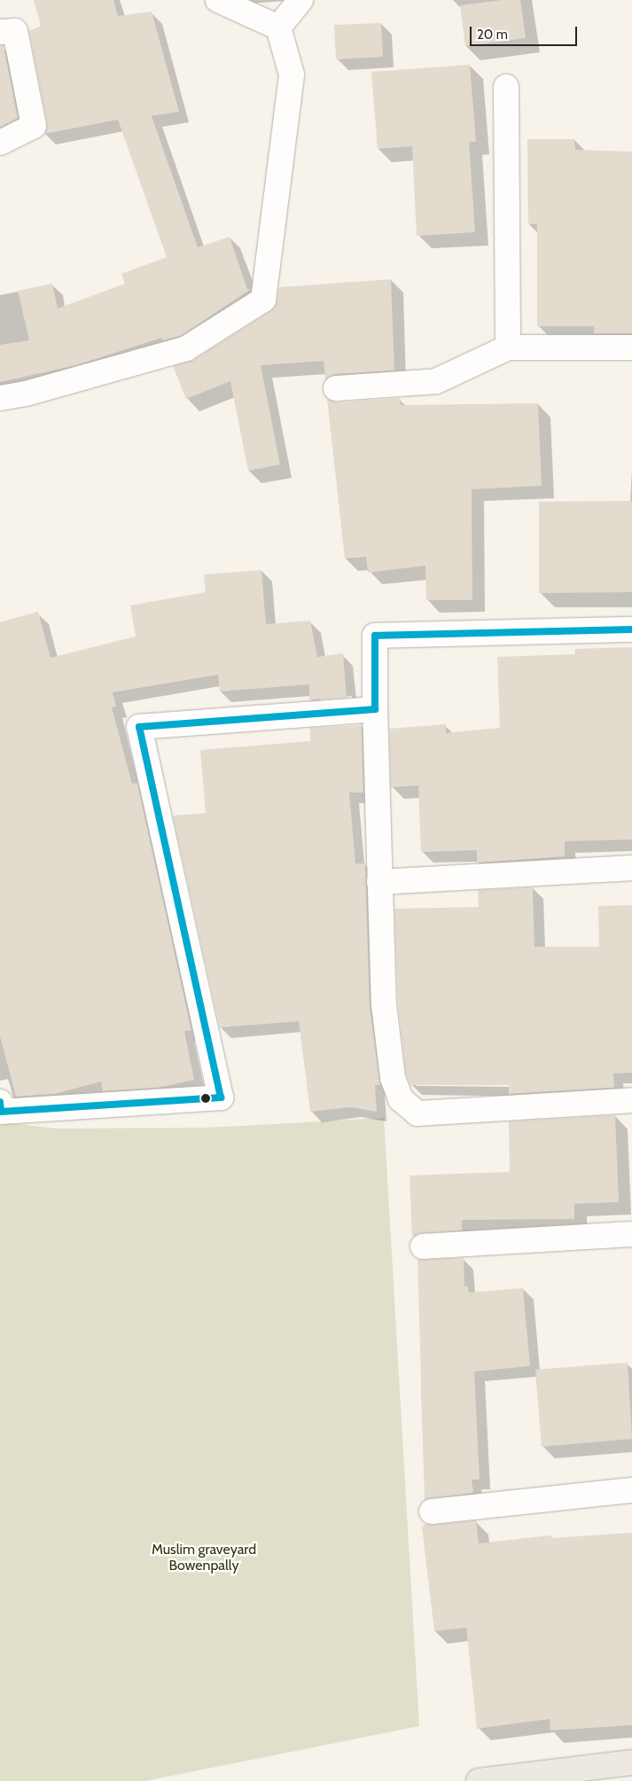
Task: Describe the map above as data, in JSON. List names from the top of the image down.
{
  "parks": ["Muslim graveyard Bowenpally"],
  "scale_bar": "20 m"
}
